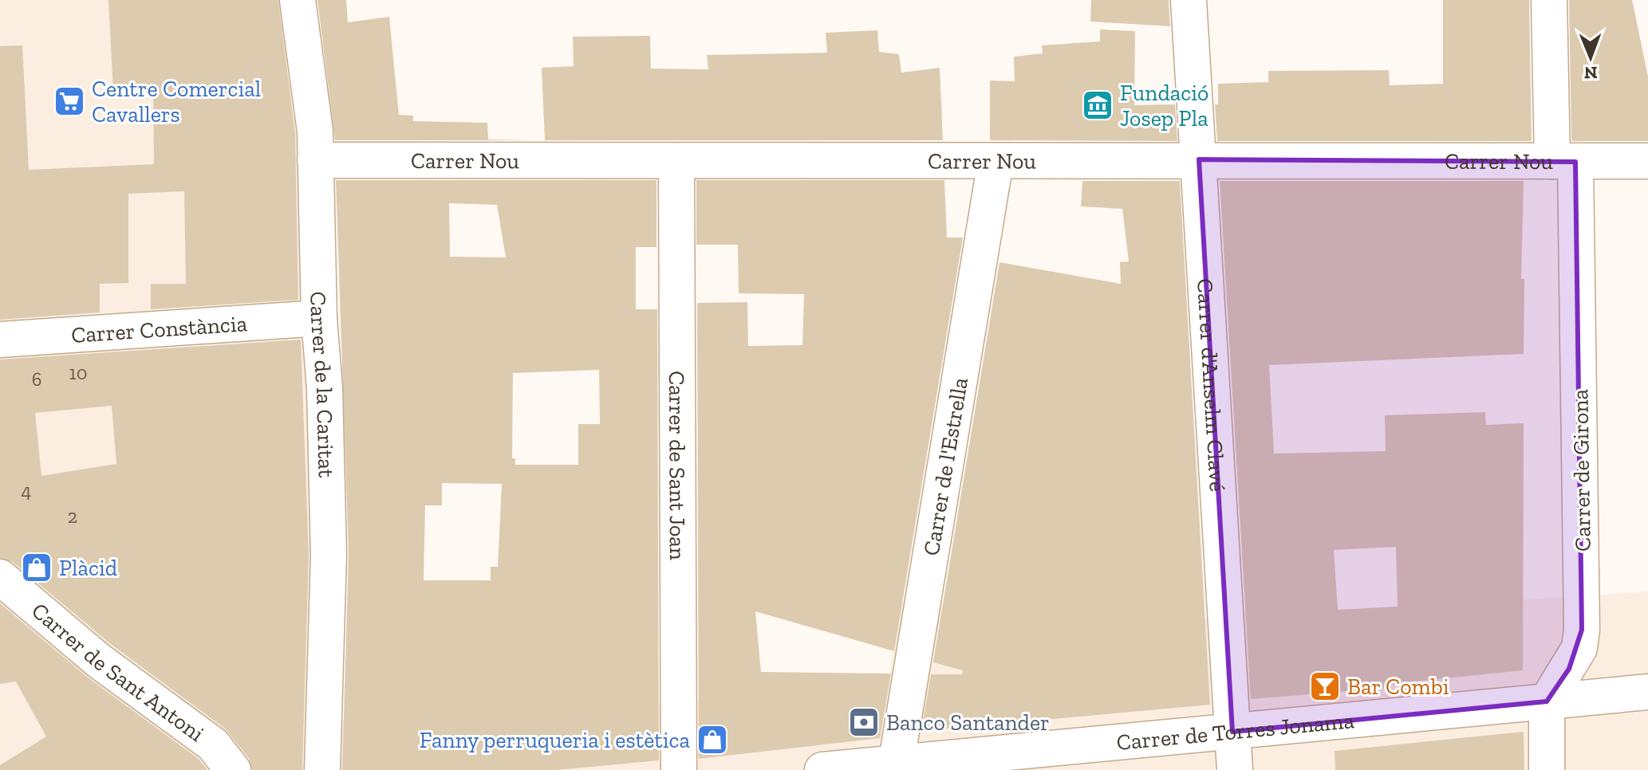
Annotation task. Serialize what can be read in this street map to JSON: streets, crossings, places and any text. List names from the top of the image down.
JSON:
{
  "streets": {
    "street": [
      "Carrer Nou",
      "Carrer Constància",
      "Carrer de la Caritat",
      "Carrer d'Anselm Clavé",
      "Carrer de Sant Joan",
      "Carrer de l'Estrella",
      "Carrer de Girona",
      "Carrer de Sant Antoni",
      "Carrer de Torres Jonama"
    ]
  },
  "crossings": [
    ["Carrer Nou", "Carrer de la Caritat"],
    ["Carrer Nou", "Carrer d'Anselm Clavé"],
    ["Carrer Nou", "Carrer de Sant Joan"],
    ["Carrer Nou", "Carrer de l'Estrella"],
    ["Carrer Nou", "Carrer de Girona"],
    ["Carrer Constància", "Carrer de la Caritat"],
    ["Carrer d'Anselm Clavé", "Carrer de Torres Jonama"],
    ["Carrer de l'Estrella", "Carrer de Torres Jonama"],
    ["Carrer de Girona", "Carrer de Torres Jonama"]
  ],
  "places": {
    "supermarket": ["Centre Comercial Cavallers"],
    "museum": ["Fundació Josep Pla"],
    "shop": ["Plàcid", "Fanny perruqueria i estètica"],
    "bar": ["Bar Combi"],
    "bank": ["Banco Santander"]
  },
  "house_numbers": [
    "10",
    "6",
    "4",
    "2"
  ],
  "north": "bottom"
}
